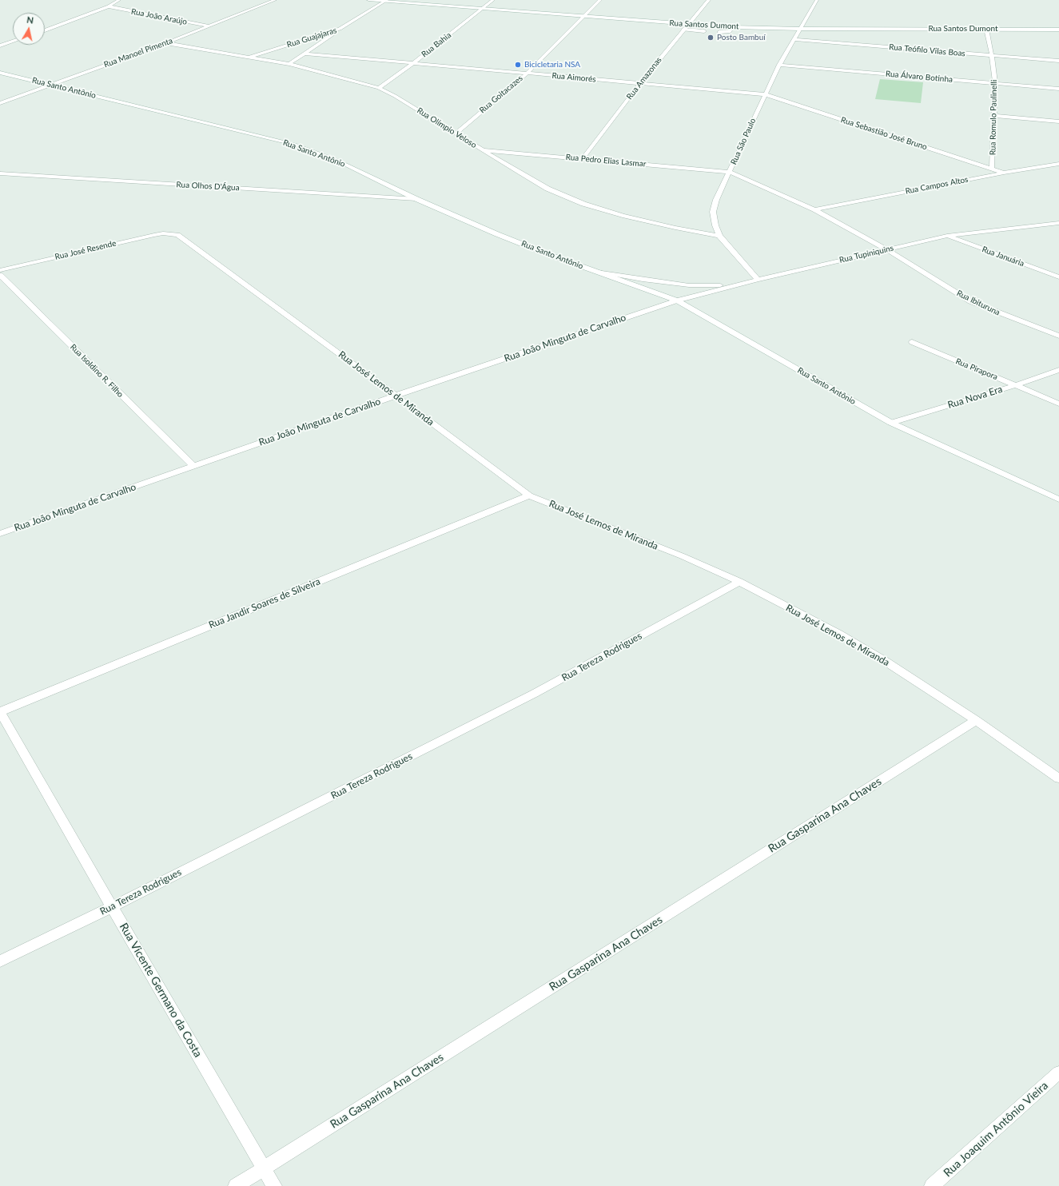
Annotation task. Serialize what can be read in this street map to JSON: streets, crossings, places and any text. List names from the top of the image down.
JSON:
{
  "streets": {
    "street": [
      "Rua João Araújo",
      "Rua Santos Dumont",
      "Rua Guajajaras",
      "Rua Bahia",
      "Rua Teófilo Vilas Boas",
      "Rua Manoel Pimenta",
      "Rua Álvaro Botinha",
      "Rua Aimorés",
      "Rua Amazonas",
      "Rua Santo Antônio",
      "Rua Goitacazes",
      "Rua Romulo Paulinelli",
      "Rua Olímpio Veloso",
      "Rua Sebastião José Bruno",
      "Rua São Paulo",
      "Rua Pedro Elias Lasmar",
      "Rua Campos Altos",
      "Rua Olhos D'Água",
      "Rua José Resende",
      "Rua Tupiniquins",
      "Rua Januária",
      "Rua Ibituruna",
      "Rua João Minguta de Carvalho",
      "Rua Pirapora",
      "Rua Isoldino R. Filho",
      "Rua José Lemos de Miranda",
      "Rua Nova Era",
      "Rua Jandir Soares de Silveira",
      "Rua Tereza Rodrigues",
      "Rua Gasparina Ana Chaves",
      "Rua Vicente Germano da Costa",
      "Rua Joaquim Antônio Vieira"
    ]
  },
  "crossings": [
    ["Rua João Araújo", "Rua Manoel Pimenta"],
    ["Rua Santos Dumont", "Rua Guajajaras"],
    ["Rua Santos Dumont", "Rua Bahia"],
    ["Rua Santos Dumont", "Rua Amazonas"],
    ["Rua Santos Dumont", "Rua Goitacazes"],
    ["Rua Santos Dumont", "Rua Romulo Paulinelli"],
    ["Rua Santos Dumont", "Rua São Paulo"],
    ["Rua Guajajaras", "Rua Olímpio Veloso"],
    ["Rua Bahia", "Rua Aimorés"],
    ["Rua Bahia", "Rua Olímpio Veloso"],
    ["Rua Teófilo Vilas Boas", "Rua Romulo Paulinelli"],
    ["Rua Teófilo Vilas Boas", "Rua São Paulo"],
    ["Rua Manoel Pimenta", "Rua Santo Antônio"],
    ["Rua Manoel Pimenta", "Rua Olímpio Veloso"],
    ["Rua Álvaro Botinha", "Rua Romulo Paulinelli"],
    ["Rua Álvaro Botinha", "Rua São Paulo"],
    ["Rua Aimorés", "Rua Amazonas"],
    ["Rua Aimorés", "Rua Goitacazes"],
    ["Rua Aimorés", "Rua Sebastião José Bruno"],
    ["Rua Aimorés", "Rua São Paulo"],
    ["Rua Amazonas", "Rua Pedro Elias Lasmar"],
    ["Rua Santo Antônio", "Rua Olhos D'Água"],
    ["Rua Santo Antônio", "Rua Tupiniquins"],
    ["Rua Santo Antônio", "Rua João Minguta de Carvalho"],
    ["Rua Santo Antônio", "Rua Nova Era"],
    ["Rua Goitacazes", "Rua Olímpio Veloso"],
    ["Rua Romulo Paulinelli", "Rua Sebastião José Bruno"],
    ["Rua Olímpio Veloso", "Rua São Paulo"],
    ["Rua Olímpio Veloso", "Rua Pedro Elias Lasmar"],
    ["Rua Sebastião José Bruno", "Rua São Paulo"],
    ["Rua Sebastião José Bruno", "Rua Campos Altos"],
    ["Rua São Paulo", "Rua Pedro Elias Lasmar"],
    ["Rua São Paulo", "Rua Tupiniquins"],
    ["Rua José Resende", "Rua José Lemos de Miranda"],
    ["Rua Tupiniquins", "Rua Januária"],
    ["Rua Tupiniquins", "Rua Ibituruna"],
    ["Rua Tupiniquins", "Rua João Minguta de Carvalho"],
    ["Rua João Minguta de Carvalho", "Rua Isoldino R. Filho"],
    ["Rua João Minguta de Carvalho", "Rua José Lemos de Miranda"],
    ["Rua Pirapora", "Rua Nova Era"],
    ["Rua José Lemos de Miranda", "Rua Jandir Soares de Silveira"],
    ["Rua José Lemos de Miranda", "Rua Tereza Rodrigues"],
    ["Rua José Lemos de Miranda", "Rua Gasparina Ana Chaves"],
    ["Rua Jandir Soares de Silveira", "Rua Vicente Germano da Costa"],
    ["Rua Tereza Rodrigues", "Rua Vicente Germano da Costa"],
    ["Rua Gasparina Ana Chaves", "Rua Vicente Germano da Costa"]
  ],
  "places": ["Posto Bambuí", "Bicicletaria NSA"],
  "north": "top"
}
